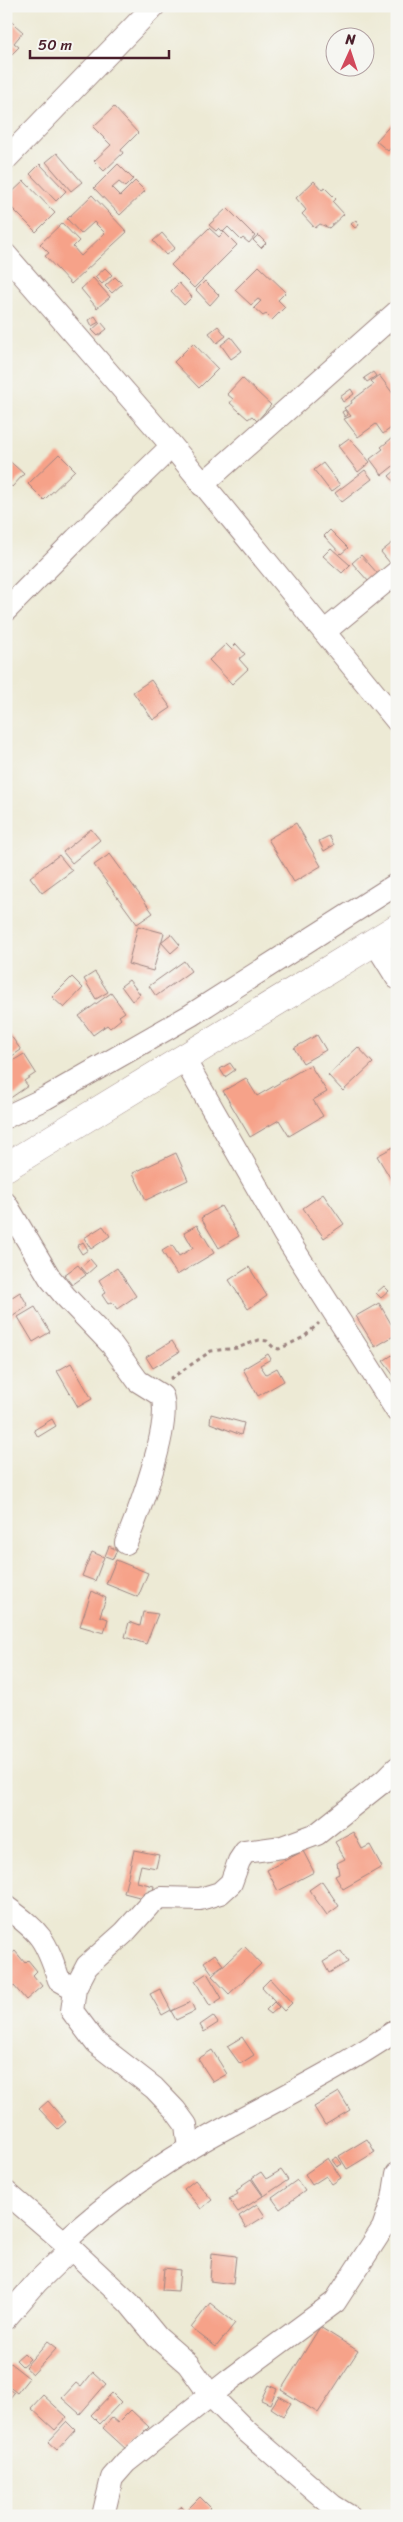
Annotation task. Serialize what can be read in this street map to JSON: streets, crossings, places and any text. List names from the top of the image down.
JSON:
{
  "scale_bar": "50 m",
  "north": "top"
}
